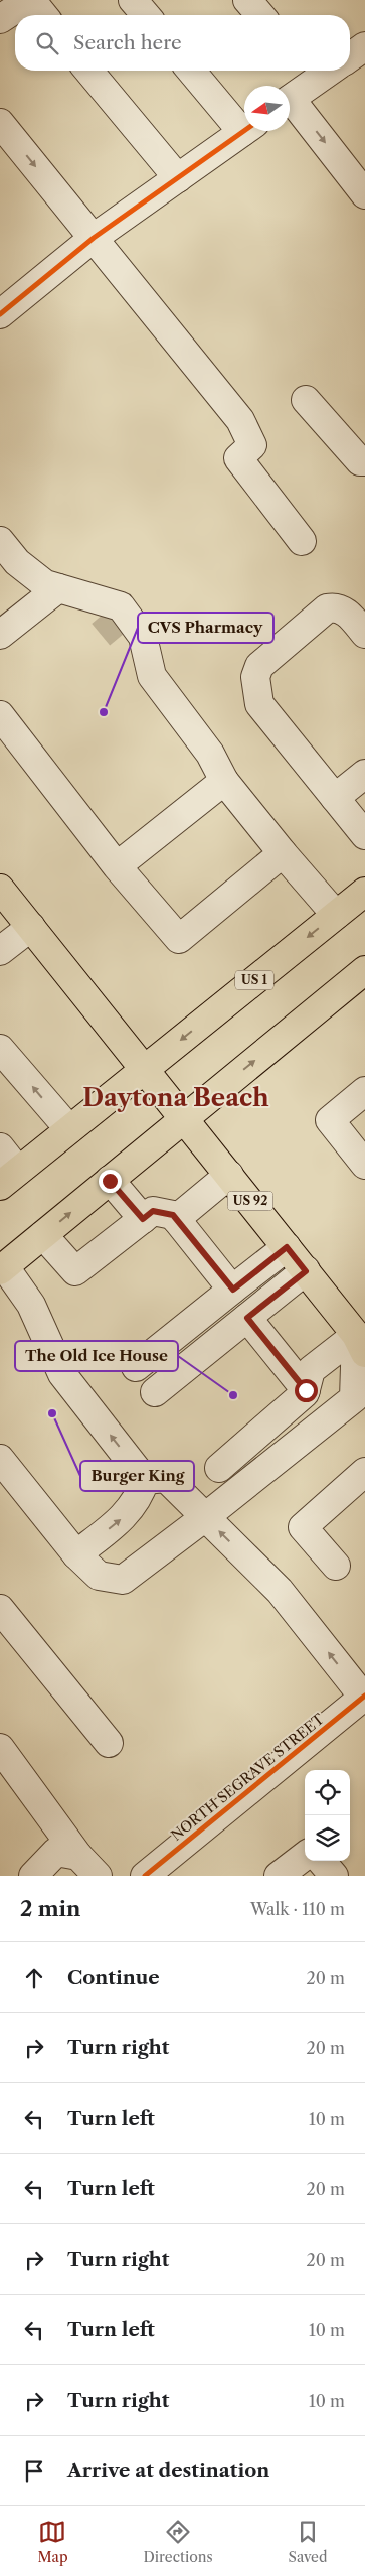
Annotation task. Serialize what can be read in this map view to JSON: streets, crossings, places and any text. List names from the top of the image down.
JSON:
{
  "streets": {
    "main road": ["US 1", "US 92"],
    "street": ["NORTH SEGRAVE STREET"]
  },
  "crossings": [
    ["US 1", "US 92"]
  ],
  "districts": ["Daytona Beach"],
  "places": ["CVS Pharmacy", "The Old Ice House", "Burger King"],
  "north": "left",
  "page": {
    "search": "Search here",
    "heading": ["2 min", "Walk · 110 m"],
    "list": [
      ["Continue", "20 m"],
      ["Turn right", "20 m"],
      ["Turn left", "10 m"],
      ["Turn left", "20 m"],
      ["Turn right", "20 m"],
      ["Turn left", "10 m"],
      ["Turn right", "10 m"],
      "Arrive at destination"
    ],
    "nav": ["Map", "Directions", "Saved"]
  }
}
